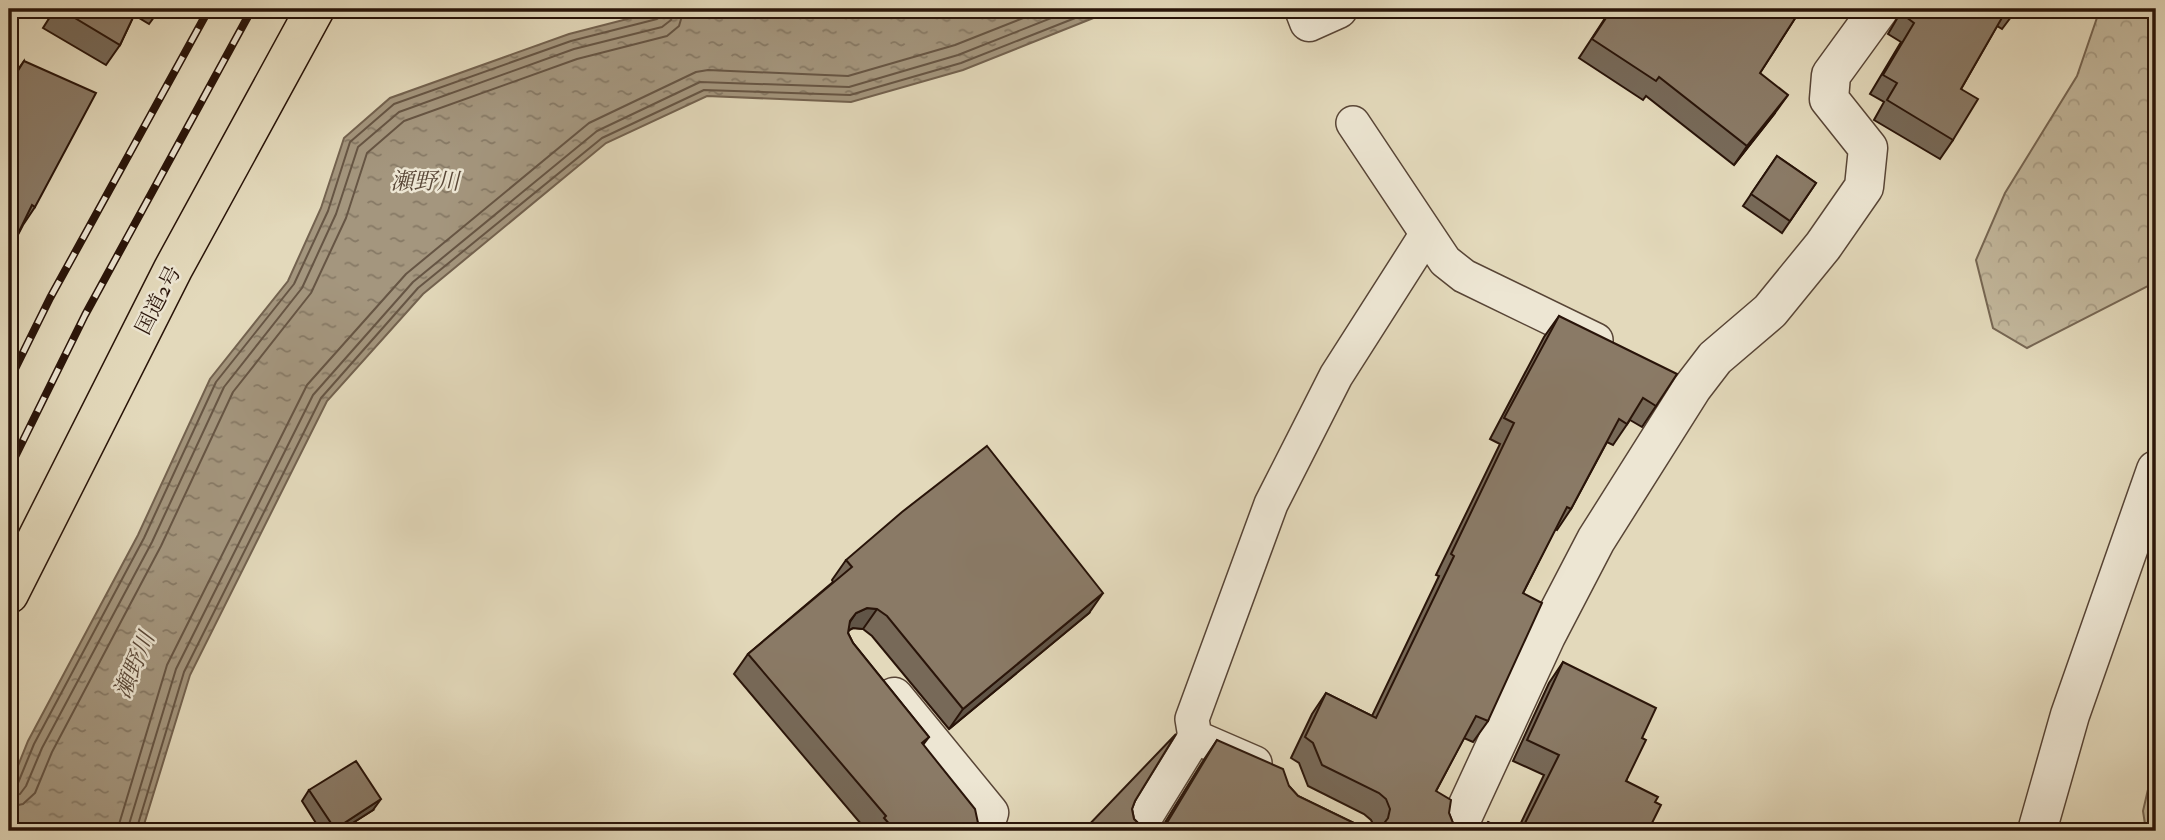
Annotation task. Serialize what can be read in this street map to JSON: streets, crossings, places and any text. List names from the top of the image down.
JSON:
{
  "streets": {
    "highway": ["国道2号"]
  },
  "water": ["瀬野川"]
}
